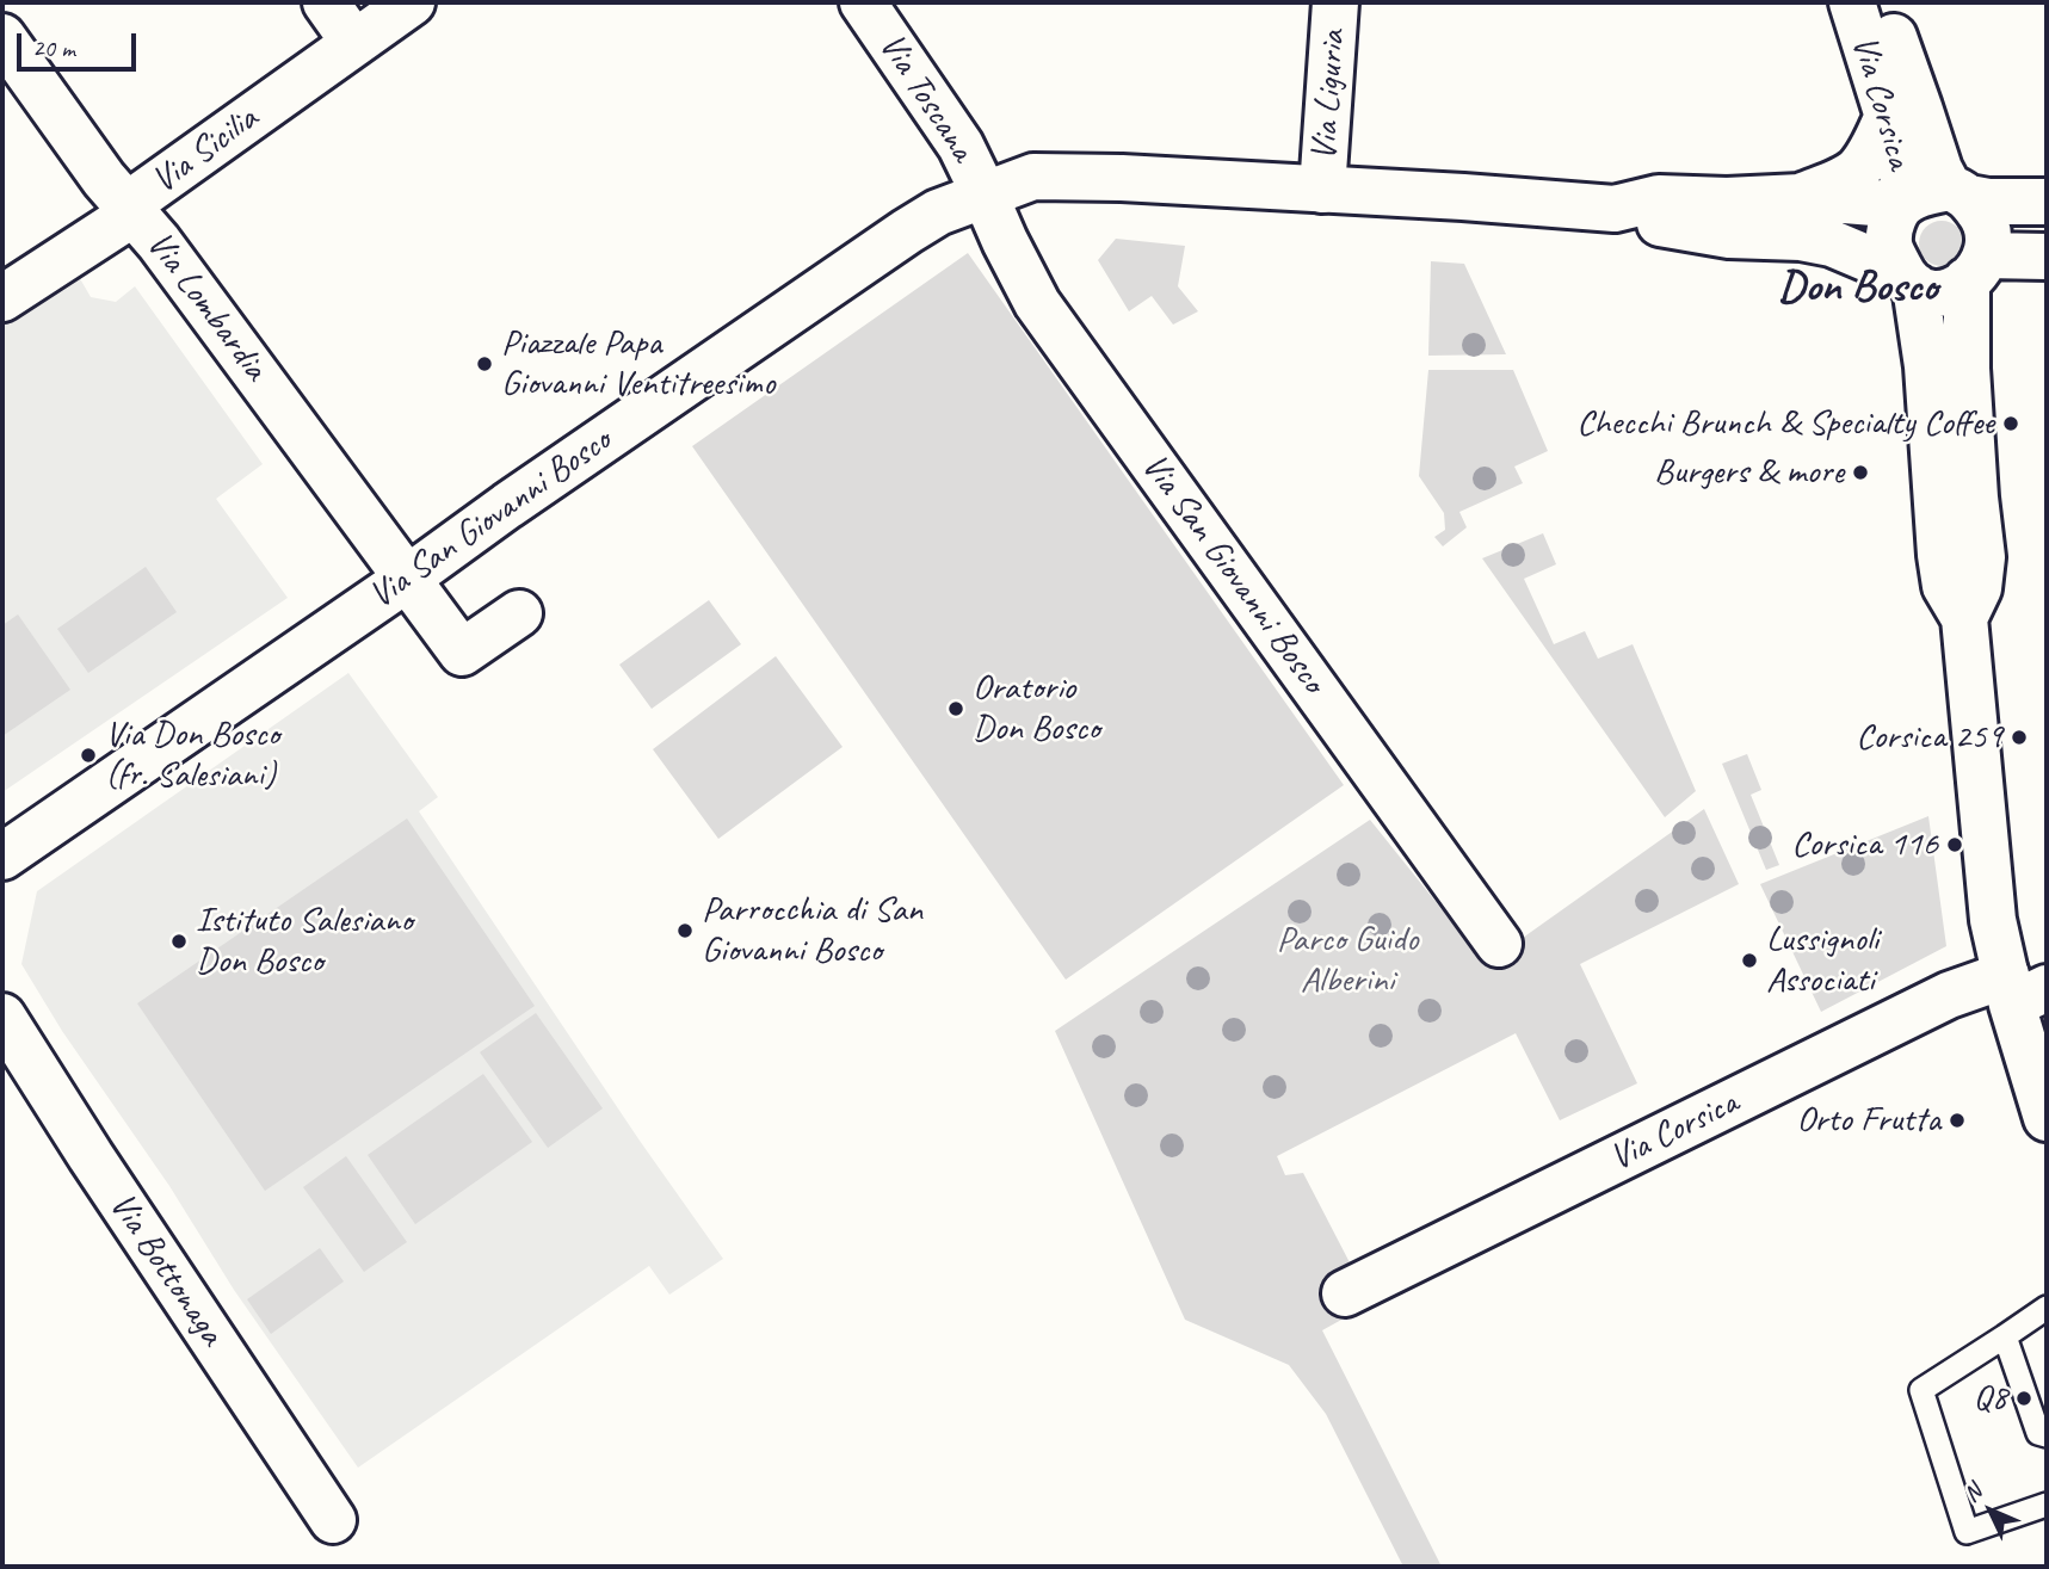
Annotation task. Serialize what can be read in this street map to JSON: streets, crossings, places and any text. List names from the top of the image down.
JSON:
{
  "streets": {
    "street": [
      "Via Liguria",
      "Via Toscana",
      "Via Corsica",
      "Via Sicilia",
      "Via Lombardia",
      "Via San Giovanni Bosco",
      "Via Bottonaga"
    ]
  },
  "crossings": [
    ["Via Liguria", "Via San Giovanni Bosco"],
    ["Via Toscana", "Via San Giovanni Bosco"],
    ["Via Corsica", "Via San Giovanni Bosco"],
    ["Via Sicilia", "Via Lombardia"],
    ["Via Lombardia", "Via San Giovanni Bosco"]
  ],
  "districts": ["Don Bosco"],
  "parks": ["Parco Guido Alberini"],
  "places": [
    "Piazzale Papa Giovanni Ventitreesimo",
    "Checchi Brunch & Specialty Coffee",
    "Burgers & more",
    "Oratorio Don Bosco",
    "Corsica 259",
    "Via Don Bosco (fr. Salesiani)",
    "Corsica 116",
    "Parrocchia di San Giovanni Bosco",
    "Istituto Salesiano Don Bosco",
    "Lussignoli Associati",
    "Orto Frutta",
    "Q8"
  ],
  "scale_bar": "20 m",
  "north": "top left"
}
